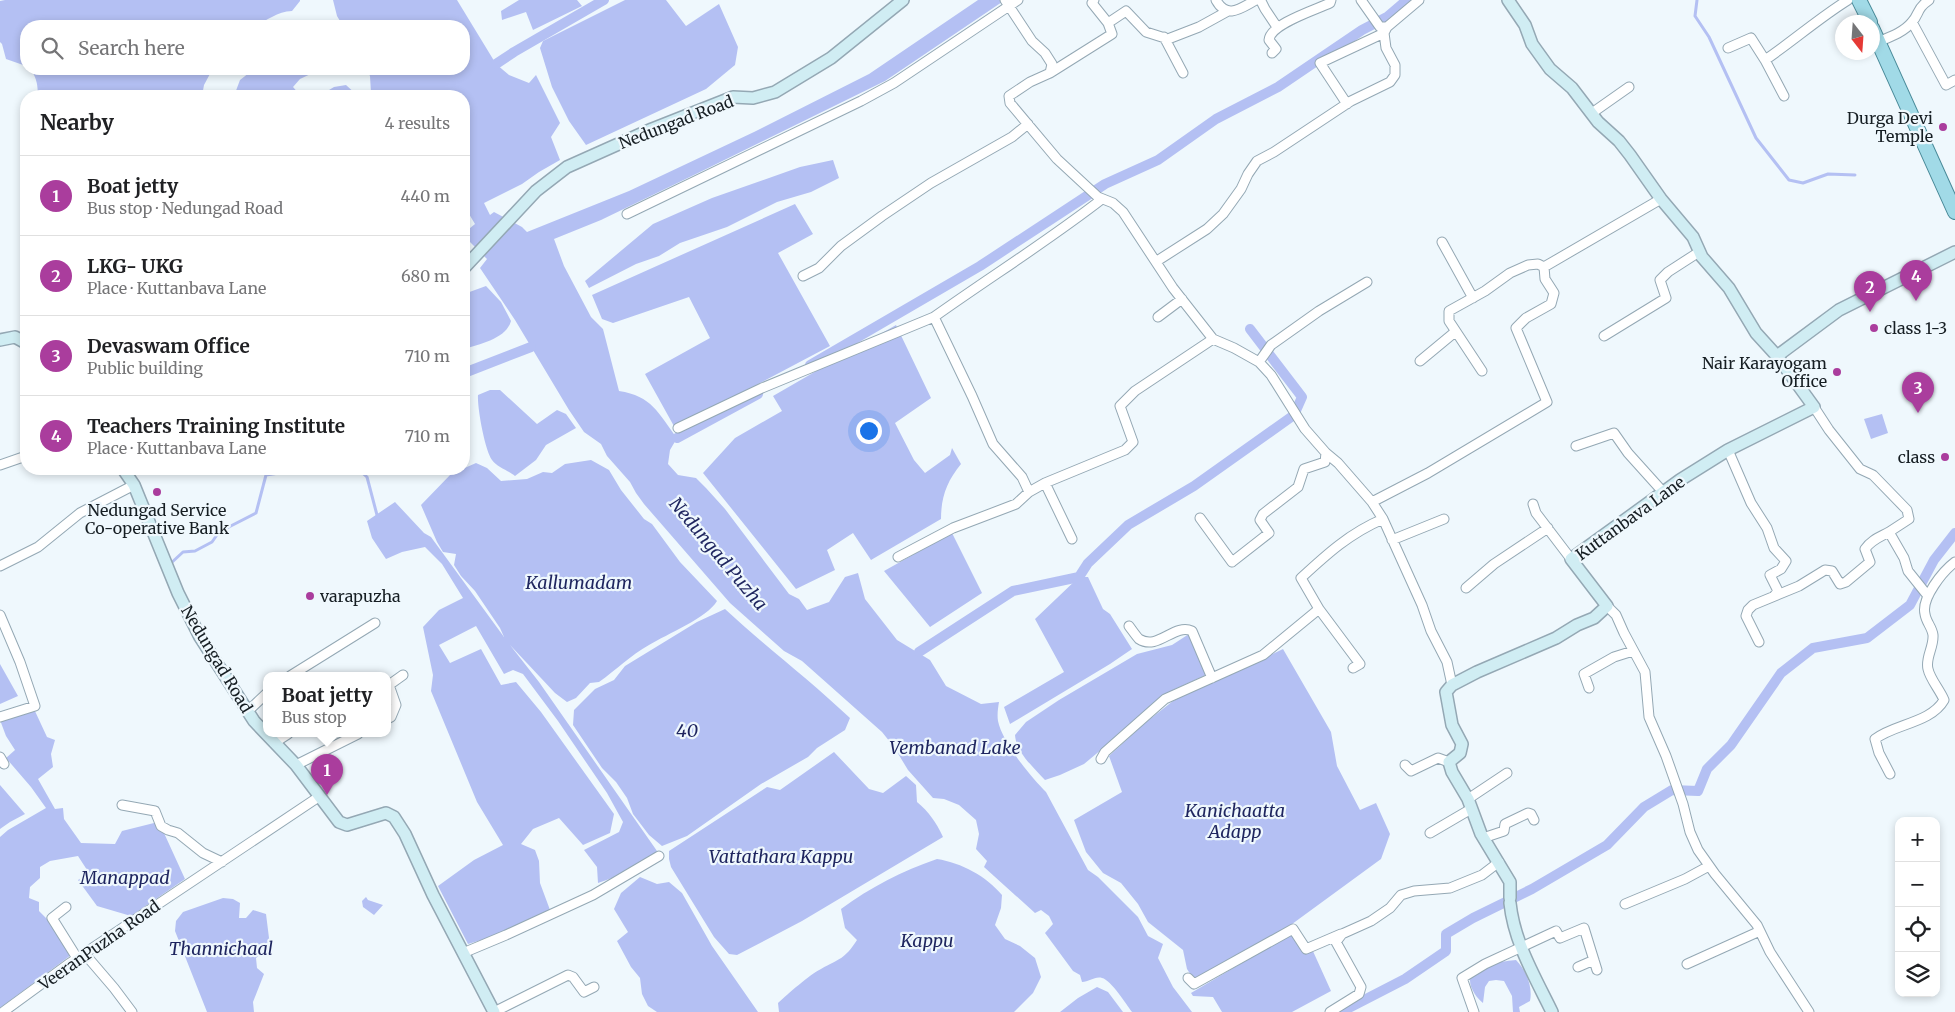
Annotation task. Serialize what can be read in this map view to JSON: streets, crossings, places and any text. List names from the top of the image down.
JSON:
{
  "streets": {
    "street": ["Nedungad Road", "Kuttanbava Lane", "VeeranPuzha Road"]
  },
  "crossings": [
    ["Nedungad Road", "VeeranPuzha Road"]
  ],
  "water": [
    "Nedungad Puzha",
    "Kallumadam",
    "40",
    "Vembanad Lake",
    "Kanichaatta Adapp",
    "Vattathara Kappu",
    "Manappad",
    "Kappu",
    "Thannichaal"
  ],
  "places": [
    "Durga Devi Temple",
    "class 1-3",
    "Nair Karayogam Office",
    "class",
    "Nedungad Service Co-operative Bank",
    "varapuzha"
  ],
  "north": "bottom",
  "page": {
    "search": "Search here",
    "heading": ["Nearby", "4 results"],
    "list": [
      {
        "mark": "1",
        "name": "Boat jetty",
        "note": "Bus stop · Nedungad Road",
        "value": "440 m"
      },
      {
        "mark": "2",
        "name": "LKG- UKG",
        "note": "Place · Kuttanbava Lane",
        "value": "680 m"
      },
      {
        "mark": "3",
        "name": "Devaswam Office",
        "note": "Public building",
        "value": "710 m"
      },
      {
        "mark": "4",
        "name": "Teachers Training Institute",
        "note": "Place · Kuttanbava Lane",
        "value": "710 m"
      }
    ],
    "pins": [
      "4",
      "2",
      "3",
      "1"
    ],
    "popup": ["Boat jetty", "Bus stop"],
    "map_buttons": ["+", "−"]
  }
}
